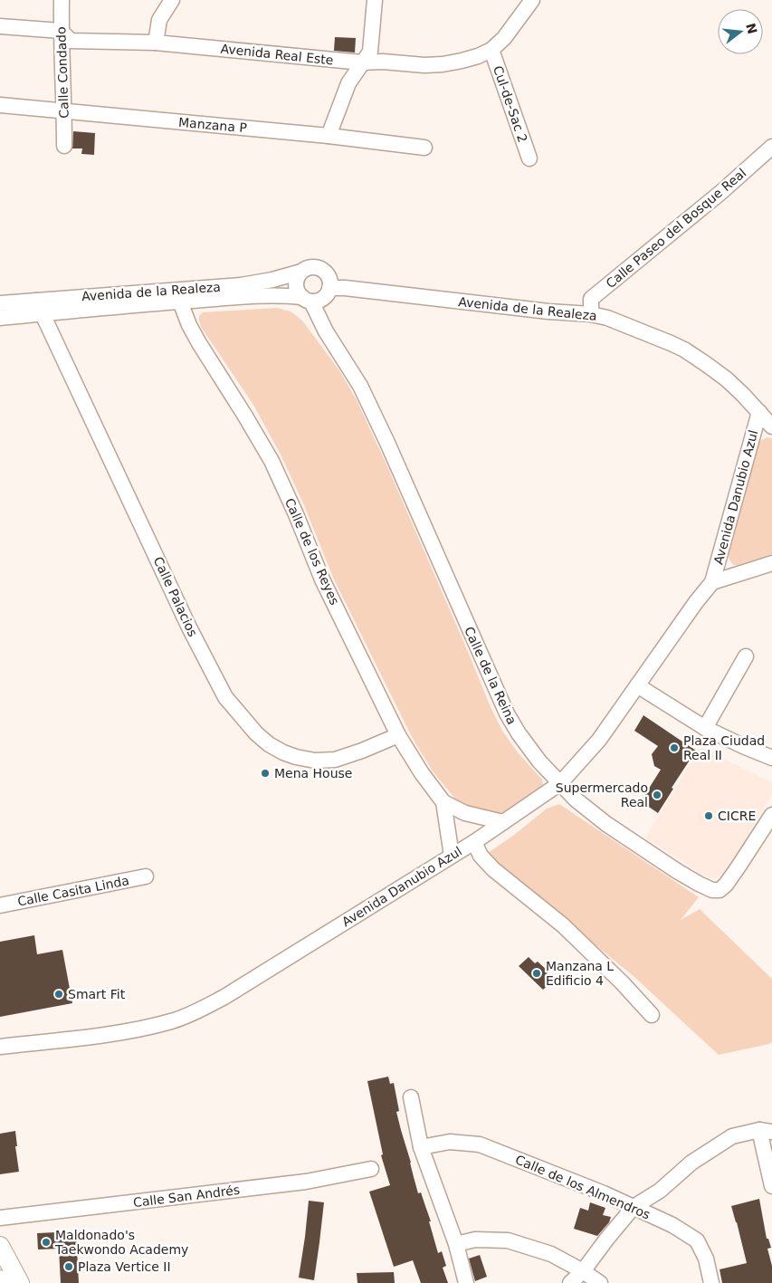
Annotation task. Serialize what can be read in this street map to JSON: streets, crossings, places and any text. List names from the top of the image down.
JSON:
{
  "streets": {
    "street": [
      "Avenida Real Este",
      "Calle Condado",
      "Cul-de-Sac 2",
      "Manzana P",
      "Calle Paseo del Bosque Real",
      "Avenida de la Realeza",
      "Avenida Danubio Azul",
      "Calle de los Reyes",
      "Calle Palacios",
      "Calle de la Reina",
      "Calle Casita Linda",
      "Calle de los Almendros",
      "Calle San Andrés"
    ]
  },
  "crossings": [
    ["Avenida Real Este", "Calle Condado"],
    ["Avenida Real Este", "Cul-de-Sac 2"],
    ["Calle Condado", "Manzana P"],
    ["Calle Paseo del Bosque Real", "Avenida de la Realeza"],
    ["Avenida de la Realeza", "Avenida Danubio Azul"],
    ["Avenida de la Realeza", "Calle de los Reyes"],
    ["Avenida de la Realeza", "Calle Palacios"],
    ["Avenida de la Realeza", "Calle de la Reina"],
    ["Avenida Danubio Azul", "Calle de los Reyes"],
    ["Avenida Danubio Azul", "Calle de la Reina"],
    ["Calle de los Reyes", "Calle Palacios"]
  ],
  "places": [
    "Plaza Ciudad Real II",
    "Mena House",
    "Supermercado Real",
    "CICRE",
    "Manzana L Edificio 4",
    "Smart Fit",
    "Maldonado's Taekwondo Academy",
    "Plaza Vertice II"
  ],
  "north": "right"
}
